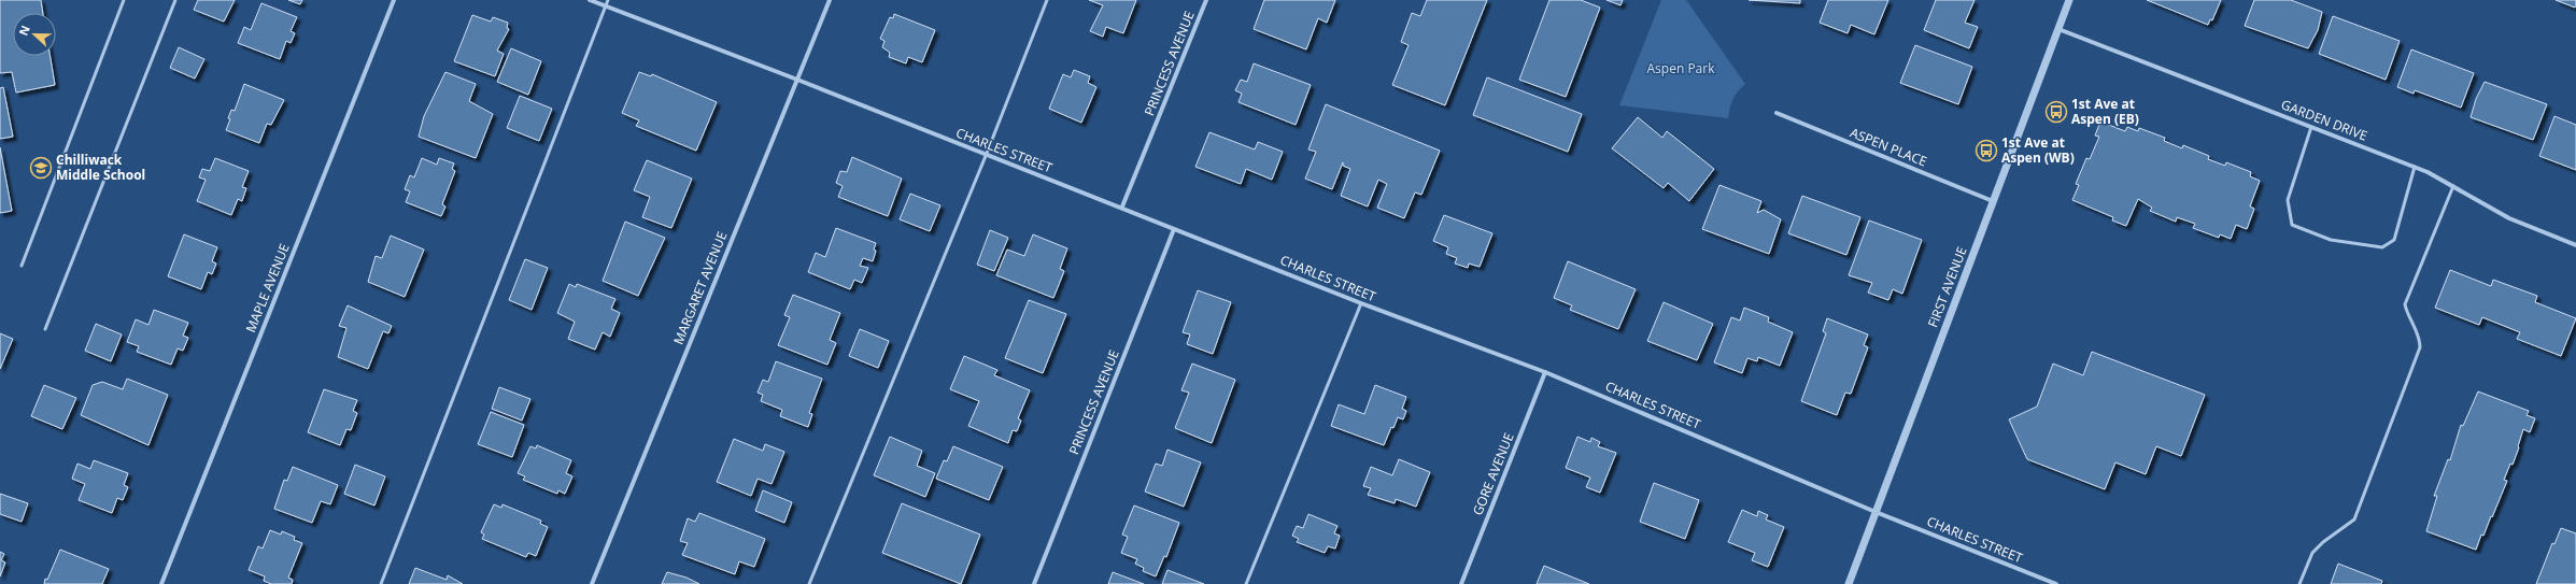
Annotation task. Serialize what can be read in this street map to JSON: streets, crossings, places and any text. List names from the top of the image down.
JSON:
{
  "streets": {
    "street": [
      "PRINCESS AVENUE",
      "GARDEN DRIVE",
      "ASPEN PLACE",
      "CHARLES STREET",
      "FIRST AVENUE",
      "MAPLE AVENUE",
      "MARGARET AVENUE",
      "GORE AVENUE"
    ]
  },
  "crossings": [
    ["PRINCESS AVENUE", "CHARLES STREET"],
    ["GARDEN DRIVE", "FIRST AVENUE"],
    ["ASPEN PLACE", "FIRST AVENUE"],
    ["CHARLES STREET", "FIRST AVENUE"],
    ["CHARLES STREET", "MARGARET AVENUE"],
    ["CHARLES STREET", "GORE AVENUE"]
  ],
  "parks": ["Aspen Park"],
  "places": {
    "bus stop": ["1st Ave at Aspen (EB)", "1st Ave at Aspen (WB)"],
    "school or university": ["Chilliwack Middle School"]
  },
  "north": "left"
}
